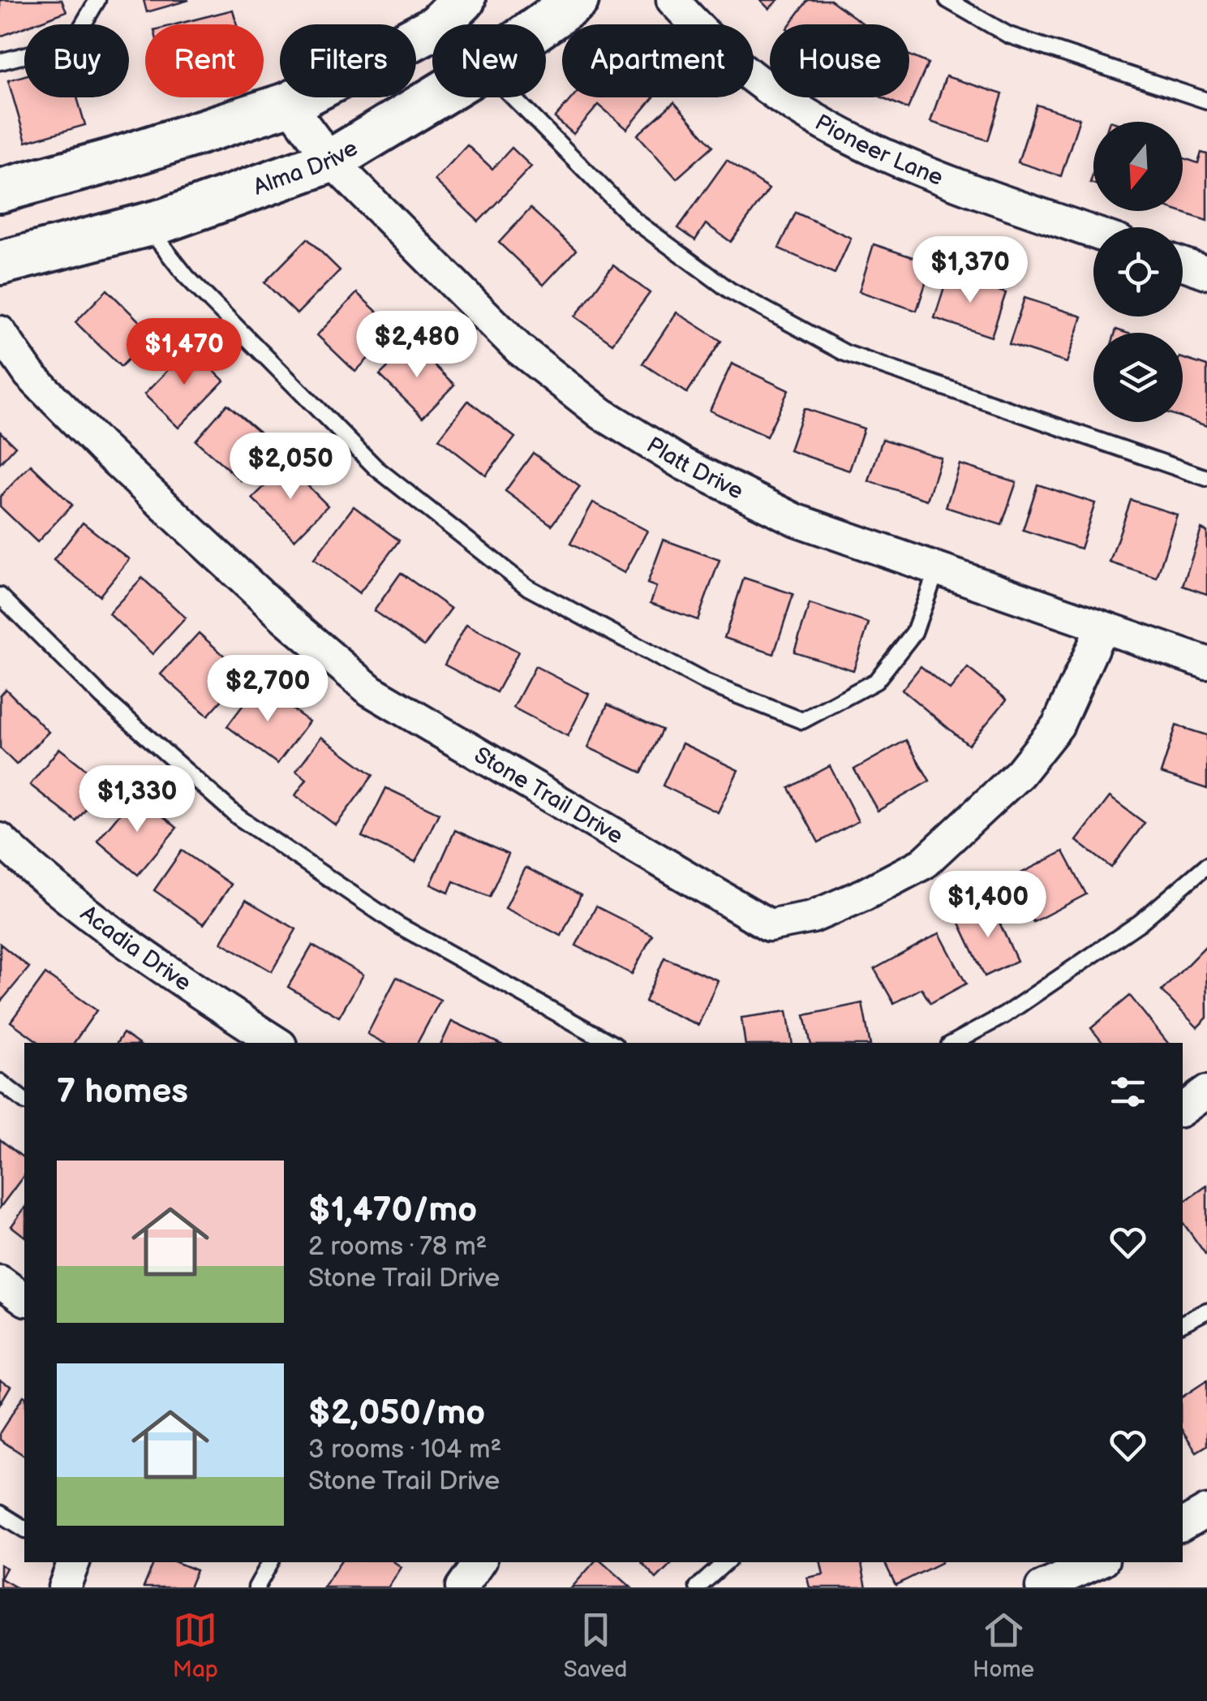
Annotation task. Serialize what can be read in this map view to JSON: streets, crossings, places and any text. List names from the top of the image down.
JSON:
{
  "streets": {
    "main road": ["Alma Drive"],
    "street": [
      "Pioneer Lane",
      "Platt Drive",
      "Stone Trail Drive",
      "Acadia Drive"
    ]
  },
  "crossings": [
    ["Alma Drive", "Platt Drive"],
    ["Platt Drive", "Stone Trail Drive"]
  ],
  "north": "bottom",
  "page": {
    "chip": [
      "Buy",
      "Rent",
      "Filters",
      "New",
      "Apartment",
      "House"
    ],
    "price": [
      "$1,370",
      "$2,480",
      "$1,470",
      "$2,050",
      "$2,700",
      "$1,330",
      "$1,400"
    ],
    "heading": "7 homes",
    "list": [
      {
        "name": "$1,470/mo",
        "note": "2 rooms · 78 m² · Stone Trail Drive"
      },
      {
        "name": "$2,050/mo",
        "note": "3 rooms · 104 m² · Stone Trail Drive"
      }
    ],
    "tabs": ["Map", "Saved", "Home"]
  }
}
